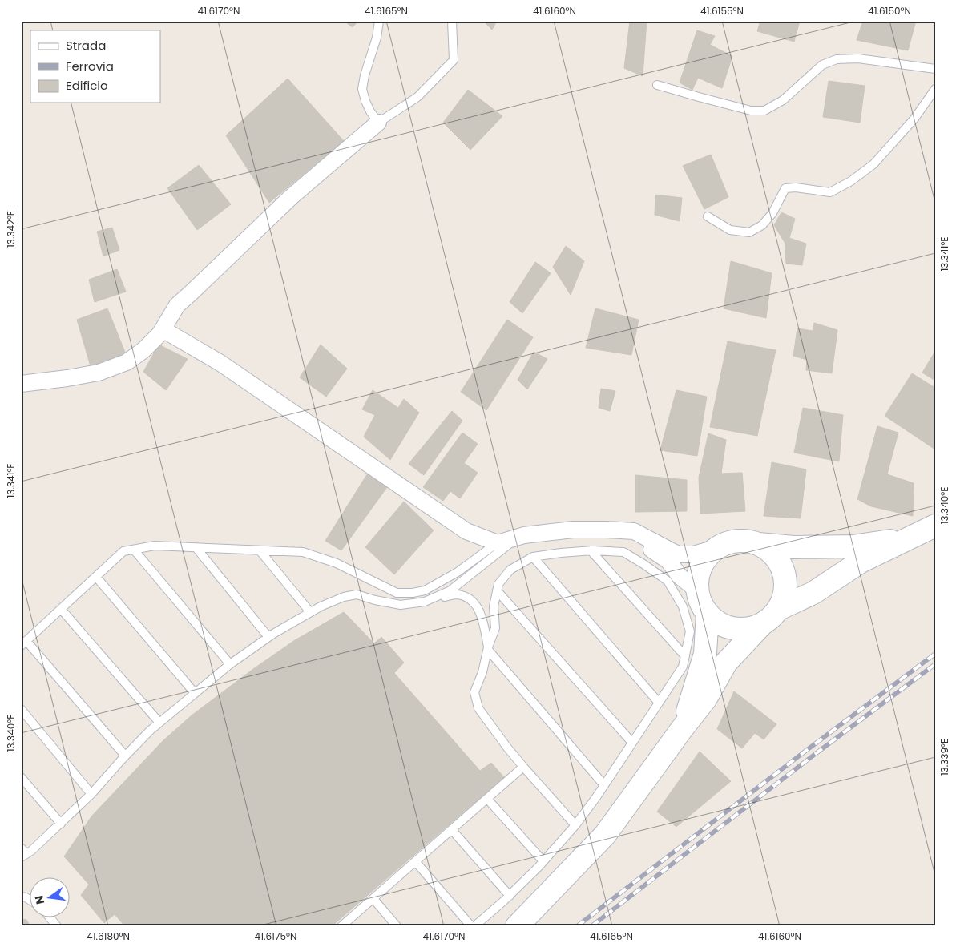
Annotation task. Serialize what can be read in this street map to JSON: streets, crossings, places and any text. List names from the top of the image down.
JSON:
{
  "legend": ["Strada", "Ferrovia", "Edificio"],
  "north": "left",
  "coordinates": [
    "41.6170°N",
    "41.6165°N",
    "41.6160°N",
    "41.6155°N",
    "41.6150°N",
    "13.342°E",
    "13.341°E",
    "13.340°E",
    "13.339°E",
    "41.6180°N",
    "41.6175°N"
  ]
}
